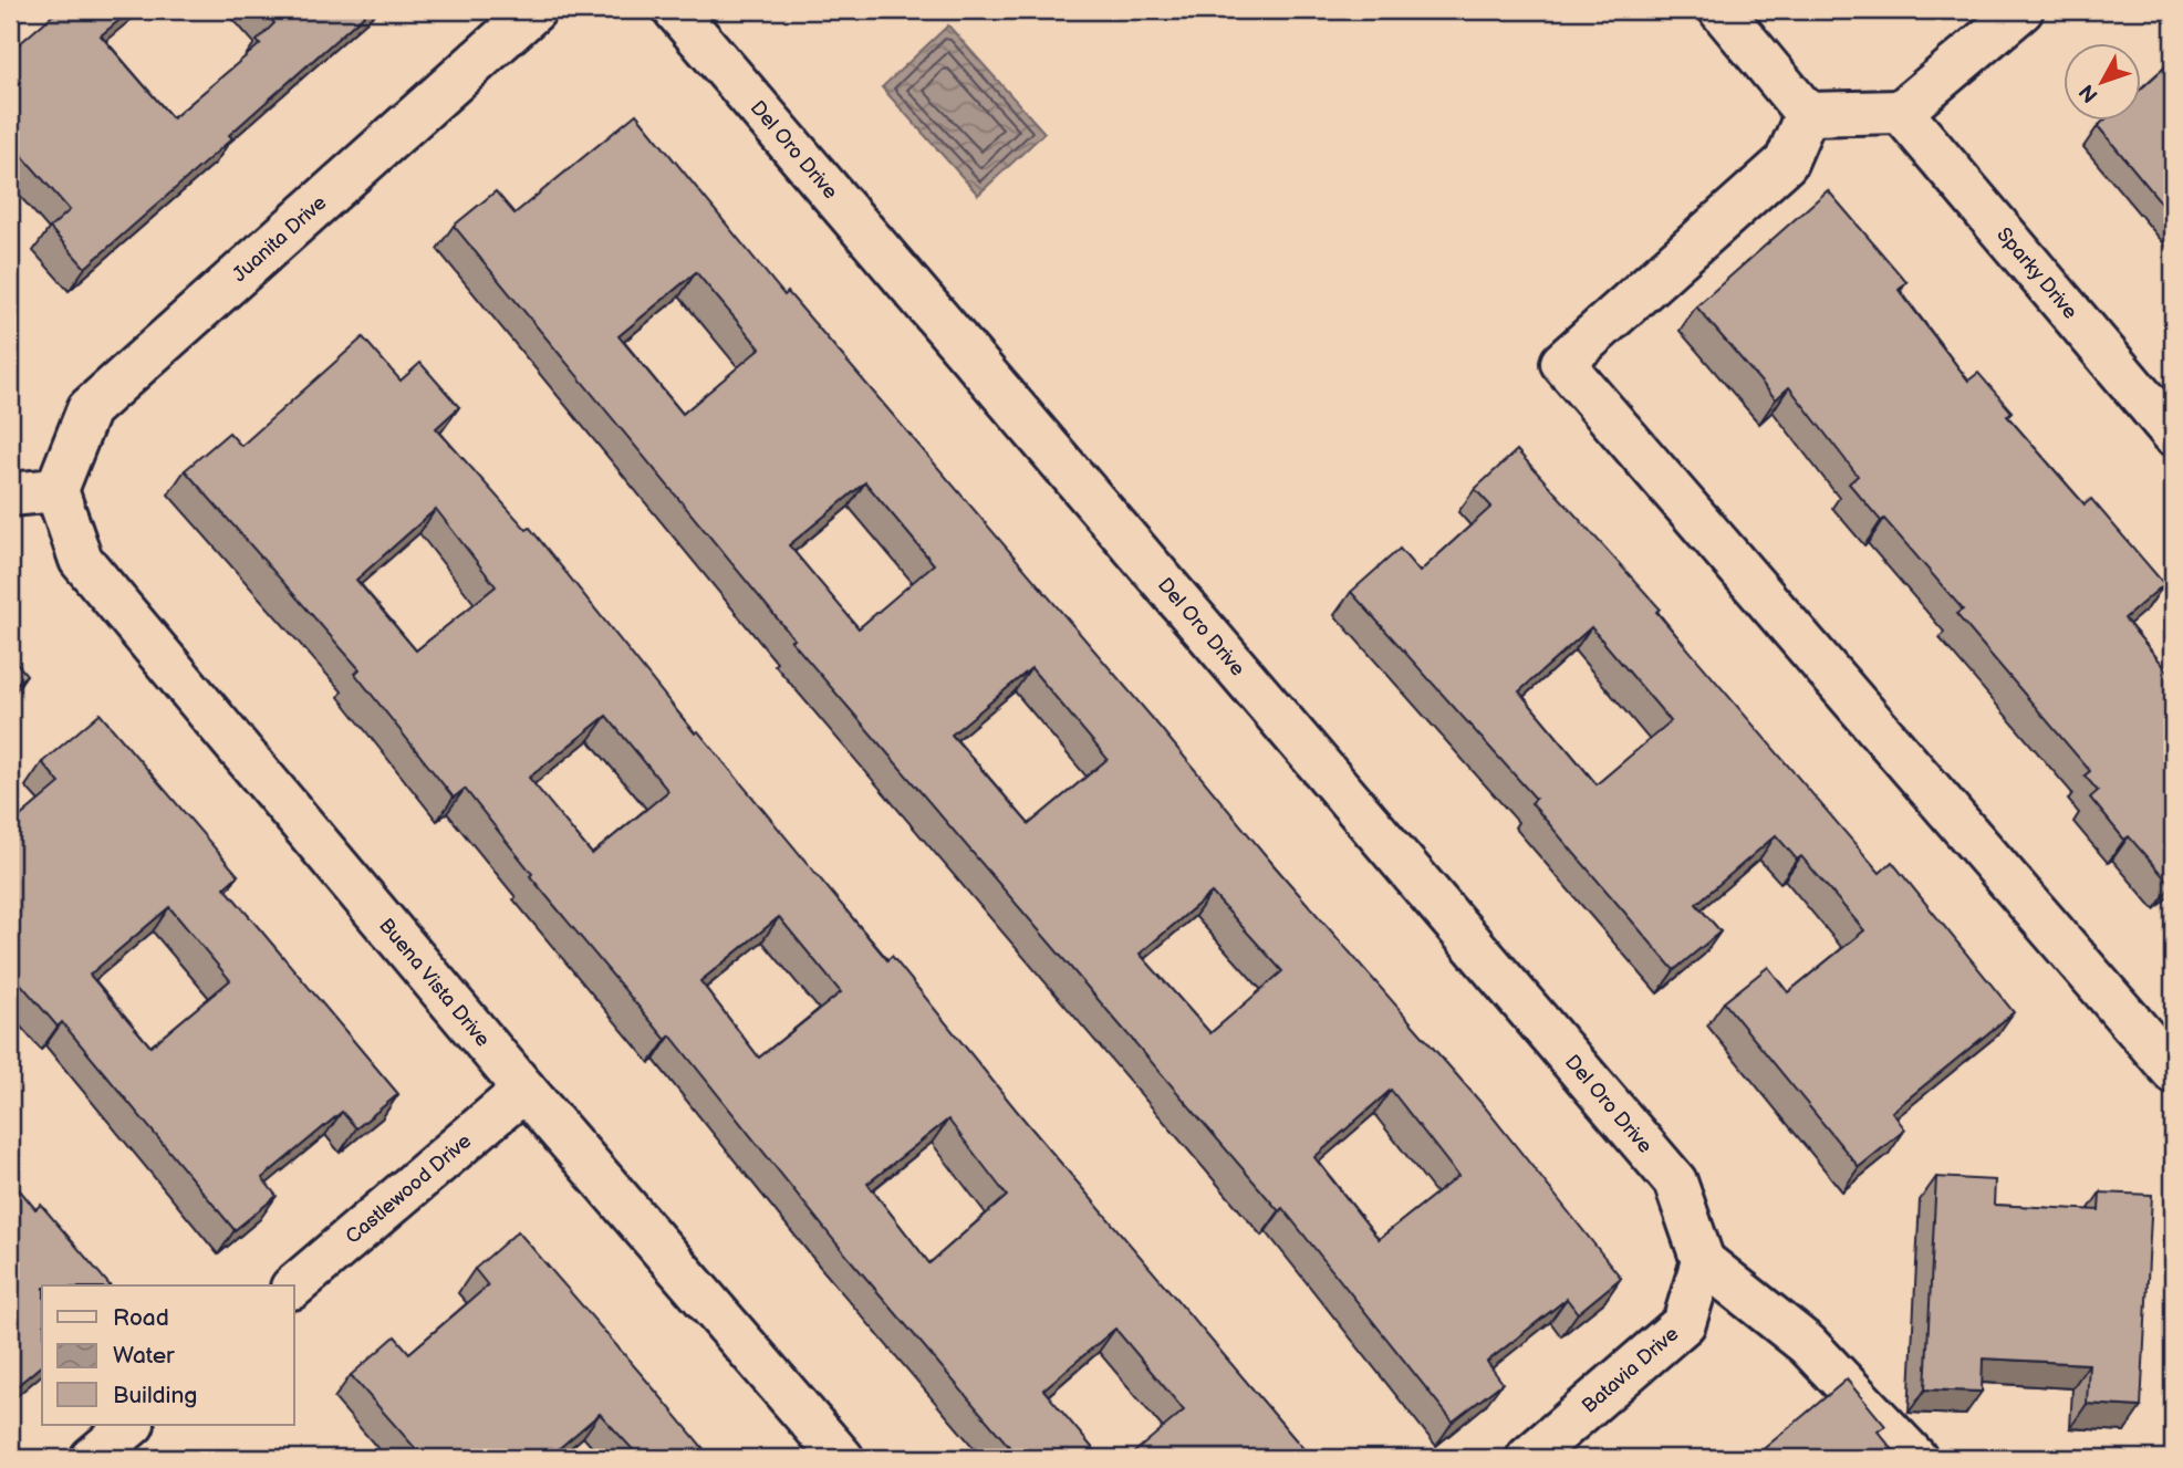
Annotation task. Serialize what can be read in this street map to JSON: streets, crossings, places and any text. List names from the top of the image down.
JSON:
{
  "streets": {
    "street": [
      "Del Oro Drive",
      "Juanita Drive",
      "Sparky Drive",
      "Buena Vista Drive",
      "Castlewood Drive",
      "Batavia Drive"
    ]
  },
  "crossings": [
    ["Del Oro Drive", "Batavia Drive"],
    ["Juanita Drive", "Buena Vista Drive"],
    ["Buena Vista Drive", "Castlewood Drive"]
  ],
  "legend": ["Road", "Water", "Building"],
  "north": "bottom left"
}
